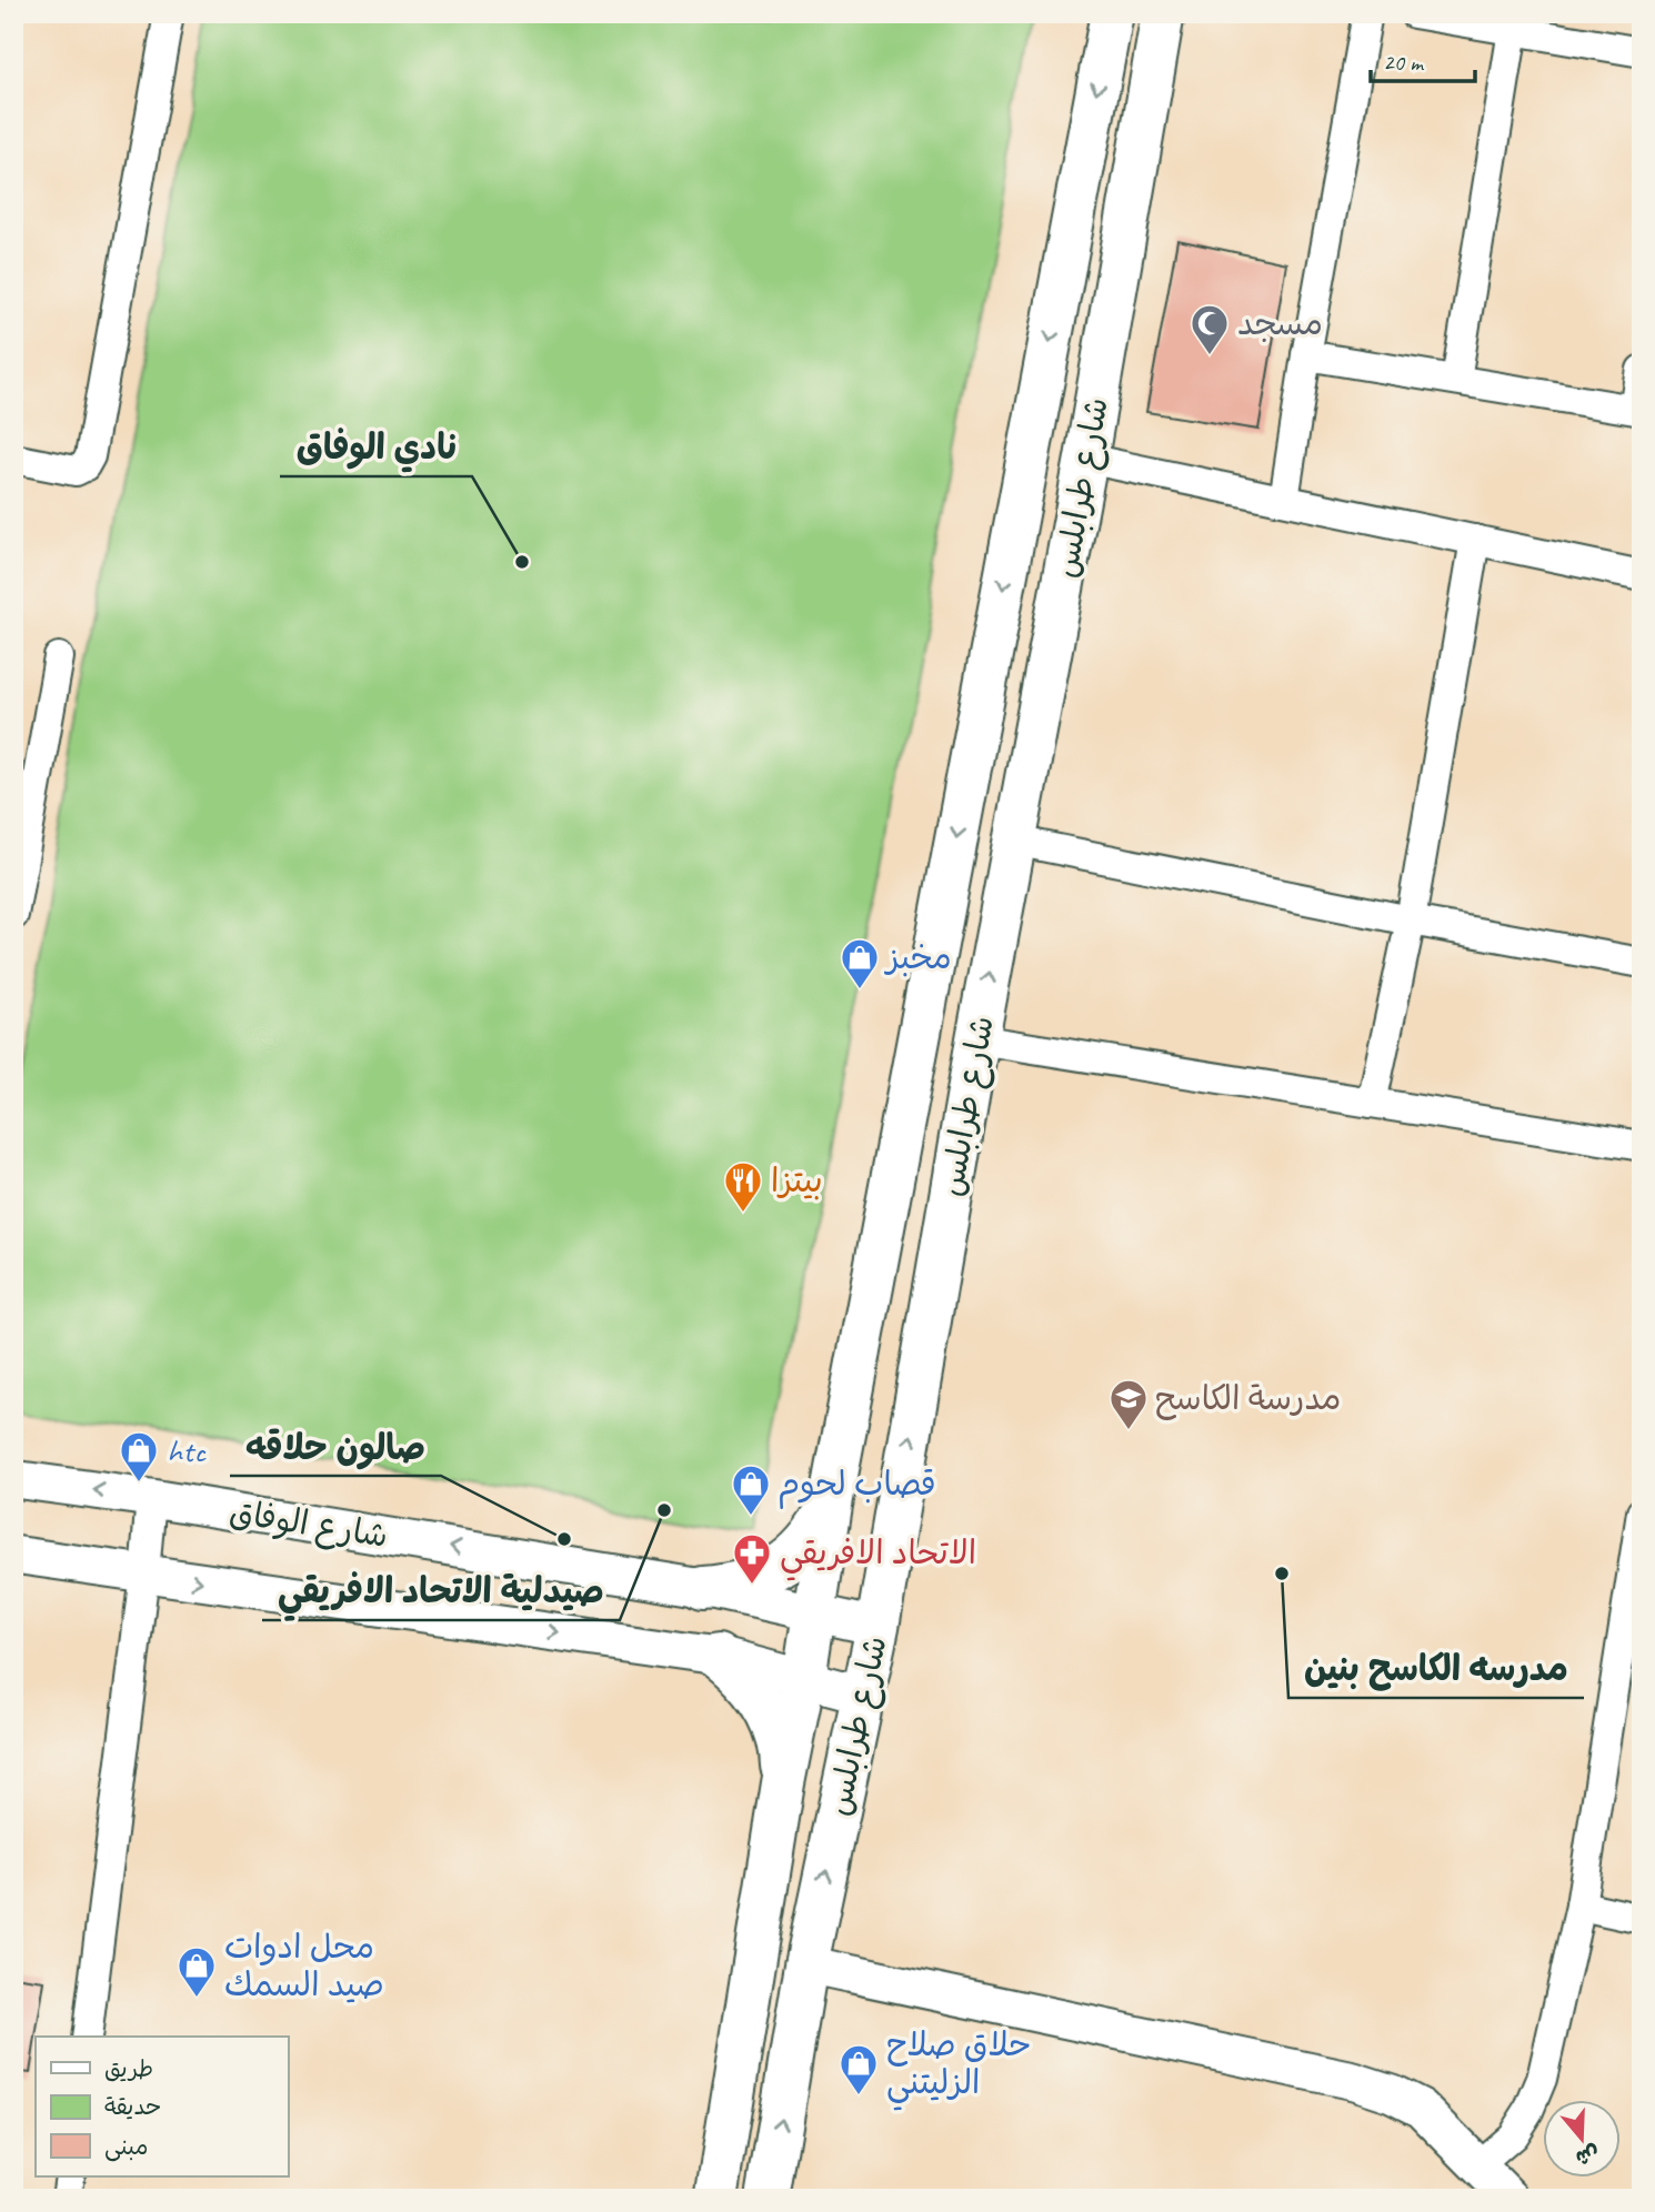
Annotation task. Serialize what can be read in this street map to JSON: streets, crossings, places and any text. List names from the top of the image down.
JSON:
{
  "streets": {
    "main road": ["شارع طرابلس"],
    "street": ["شارع الوفاق"]
  },
  "crossings": [
    ["شارع طرابلس", "شارع الوفاق"]
  ],
  "places": {
    "mosque": ["مسجد"],
    "other": [
      "نادي الوفاق",
      "صيدلية الاتحاد الافريقي",
      "صالون حلاقه",
      "مدرسه الكاسح بنين"
    ],
    "shop": [
      "مخبز",
      "htc",
      "قصاب لحوم",
      "محل ادوات صيد السمك",
      "حلاق صلاح الزليتني"
    ],
    "restaurant": ["بيتزا"],
    "school or university": ["مدرسة الكاسح"],
    "pharmacy": ["الاتحاد الافريقي"]
  },
  "legend": ["طريق", "حديقة", "مبنى"],
  "scale_bar": "20 m",
  "north": "bottom"
}
